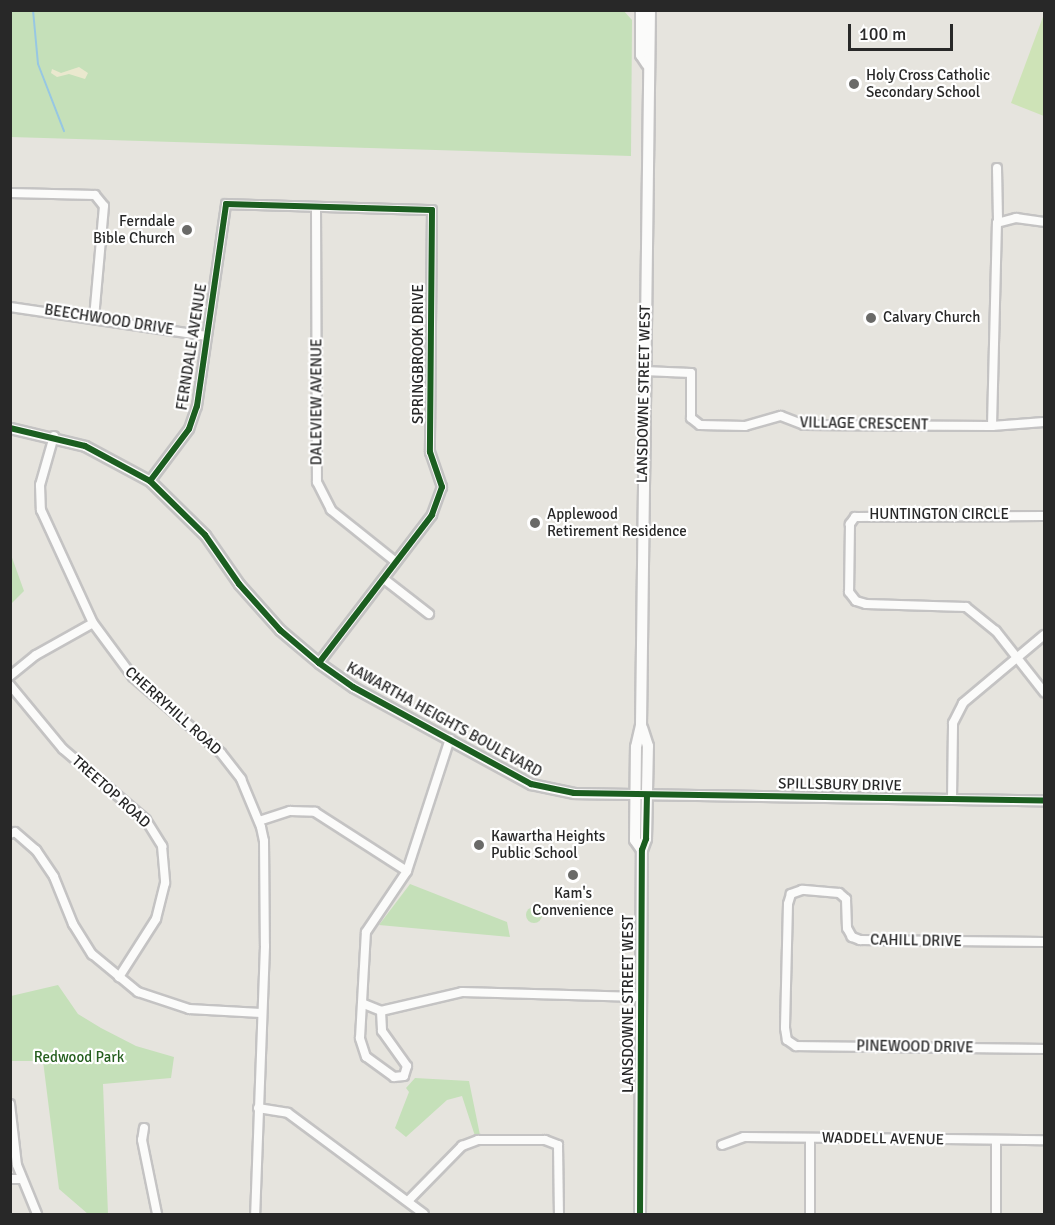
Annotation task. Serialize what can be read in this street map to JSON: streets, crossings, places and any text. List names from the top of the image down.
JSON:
{
  "streets": {
    "main road": ["LANSDOWNE STREET WEST"],
    "street": [
      "BEECHWOOD DRIVE",
      "FERNDALE AVENUE",
      "SPRINGBROOK DRIVE",
      "DALEVIEW AVENUE",
      "VILLAGE CRESCENT",
      "HUNTINGTON CIRCLE",
      "CHERRYHILL ROAD",
      "KAWARTHA HEIGHTS BOULEVARD",
      "SPILLSBURY DRIVE",
      "TREETOP ROAD",
      "CAHILL DRIVE",
      "PINEWOOD DRIVE",
      "WADDELL AVENUE"
    ]
  },
  "crossings": [
    ["BEECHWOOD DRIVE", "FERNDALE AVENUE"],
    ["FERNDALE AVENUE", "SPRINGBROOK DRIVE"],
    ["FERNDALE AVENUE", "KAWARTHA HEIGHTS BOULEVARD"],
    ["SPRINGBROOK DRIVE", "DALEVIEW AVENUE"],
    ["SPRINGBROOK DRIVE", "KAWARTHA HEIGHTS BOULEVARD"],
    ["LANSDOWNE STREET WEST", "VILLAGE CRESCENT"],
    ["LANSDOWNE STREET WEST", "KAWARTHA HEIGHTS BOULEVARD"],
    ["LANSDOWNE STREET WEST", "SPILLSBURY DRIVE"],
    ["CHERRYHILL ROAD", "KAWARTHA HEIGHTS BOULEVARD"],
    ["KAWARTHA HEIGHTS BOULEVARD", "SPILLSBURY DRIVE"],
    ["CAHILL DRIVE", "PINEWOOD DRIVE"]
  ],
  "parks": ["Redwood Park"],
  "places": [
    "Holy Cross Catholic Secondary School",
    "Ferndale Bible Church",
    "Calvary Church",
    "Applewood Retirement Residence",
    "Kawartha Heights Public School",
    "Kam's Convenience"
  ],
  "scale_bar": "100 m"
}
